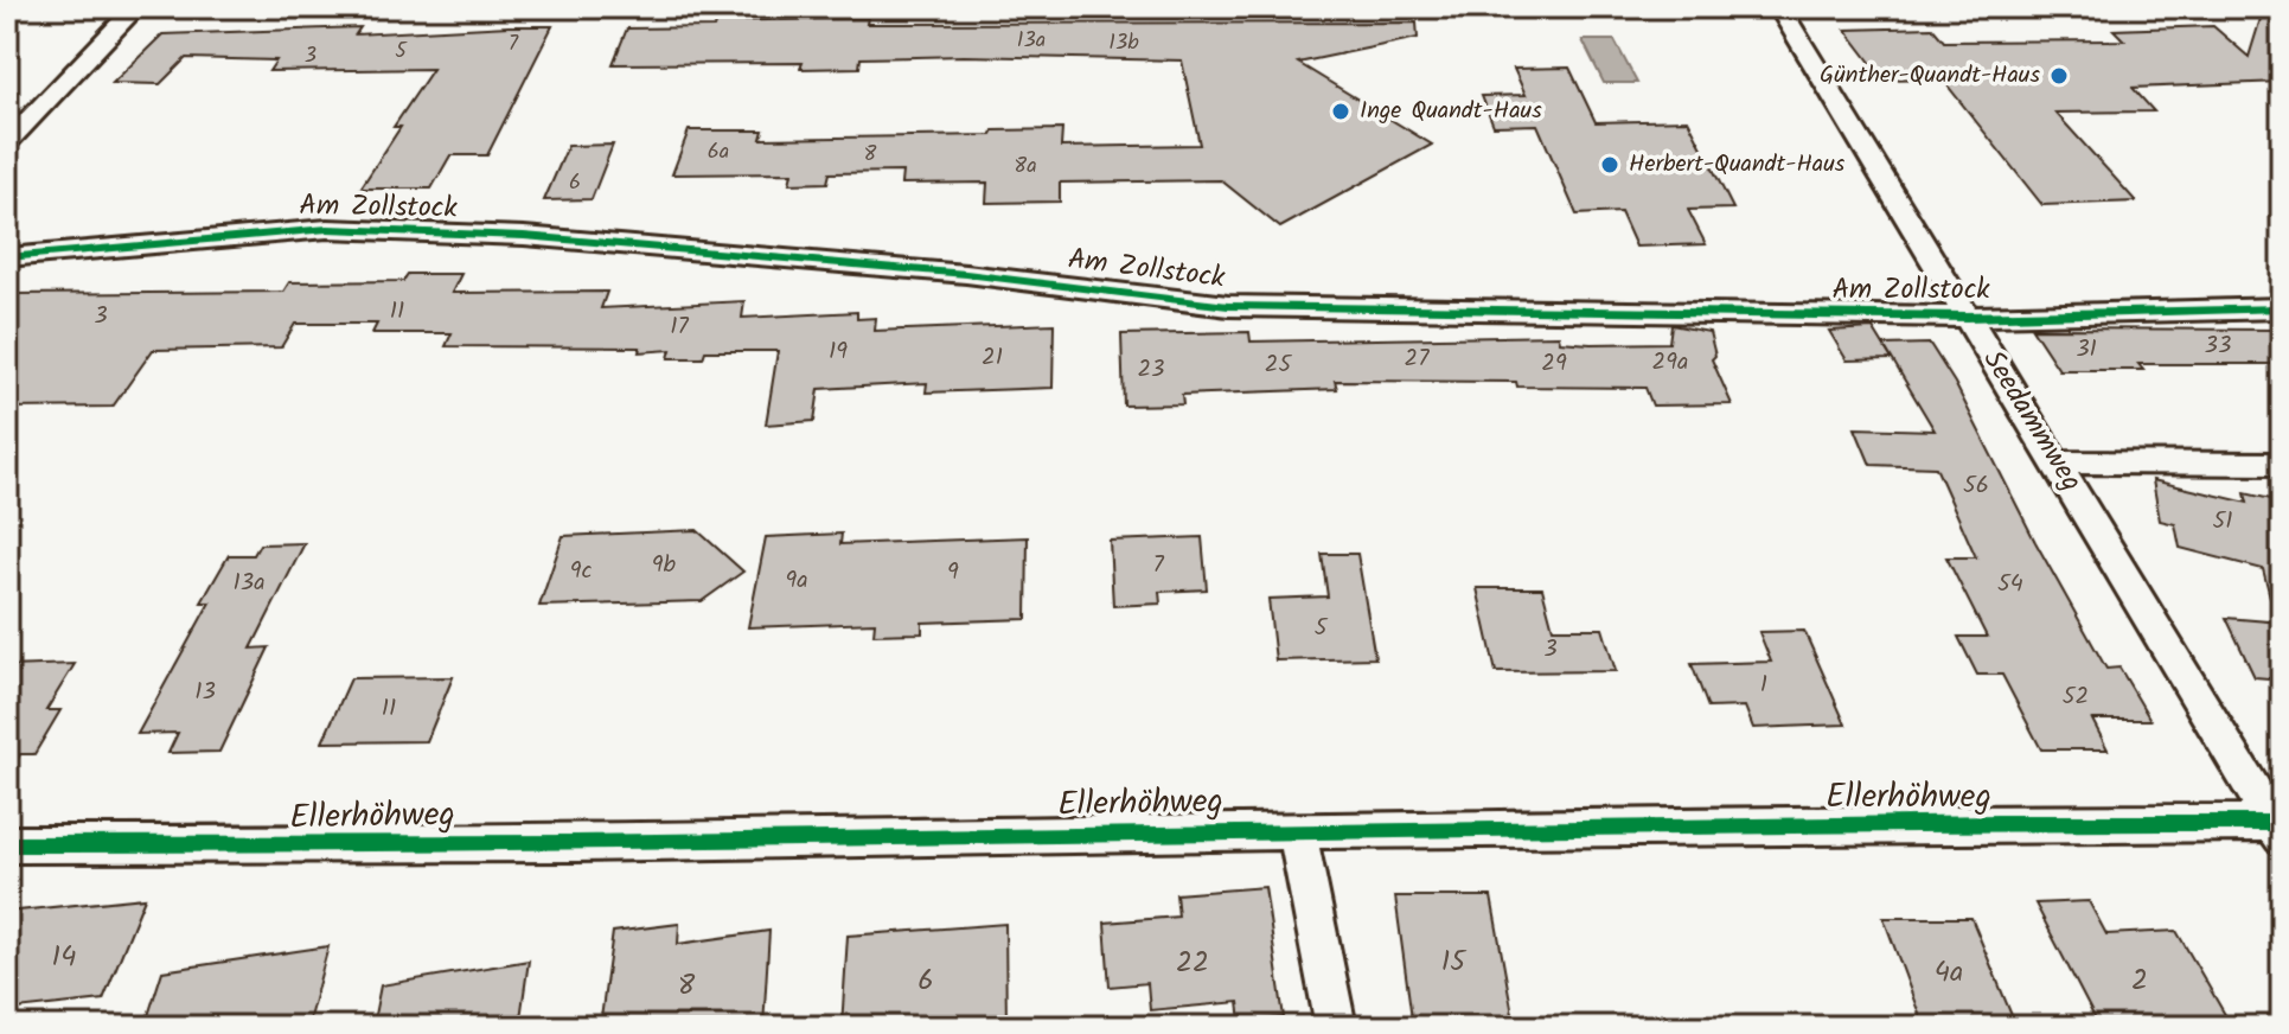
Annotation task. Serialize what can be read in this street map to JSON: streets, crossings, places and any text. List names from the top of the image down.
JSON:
{
  "streets": {
    "street": ["Am Zollstock", "Seedammweg", "Ellerhöhweg"]
  },
  "crossings": [
    ["Am Zollstock", "Seedammweg"],
    ["Seedammweg", "Ellerhöhweg"]
  ],
  "places": ["Günther-Quandt-Haus", "Inge Quandt-Haus", "Herbert-Quandt-Haus"],
  "house_numbers": [
    "13a",
    "13b",
    "7",
    "5",
    "3",
    "6a",
    "8",
    "8a",
    "6",
    "11",
    "3",
    "17",
    "33",
    "31",
    "19",
    "21",
    "27",
    "29a",
    "29",
    "25",
    "23",
    "56",
    "51",
    "9b",
    "7",
    "9c",
    "9",
    "9a",
    "13a",
    "54",
    "5",
    "3",
    "1",
    "13",
    "52",
    "11",
    "14",
    "15",
    "22",
    "4a",
    "6",
    "2",
    "8"
  ]
}
